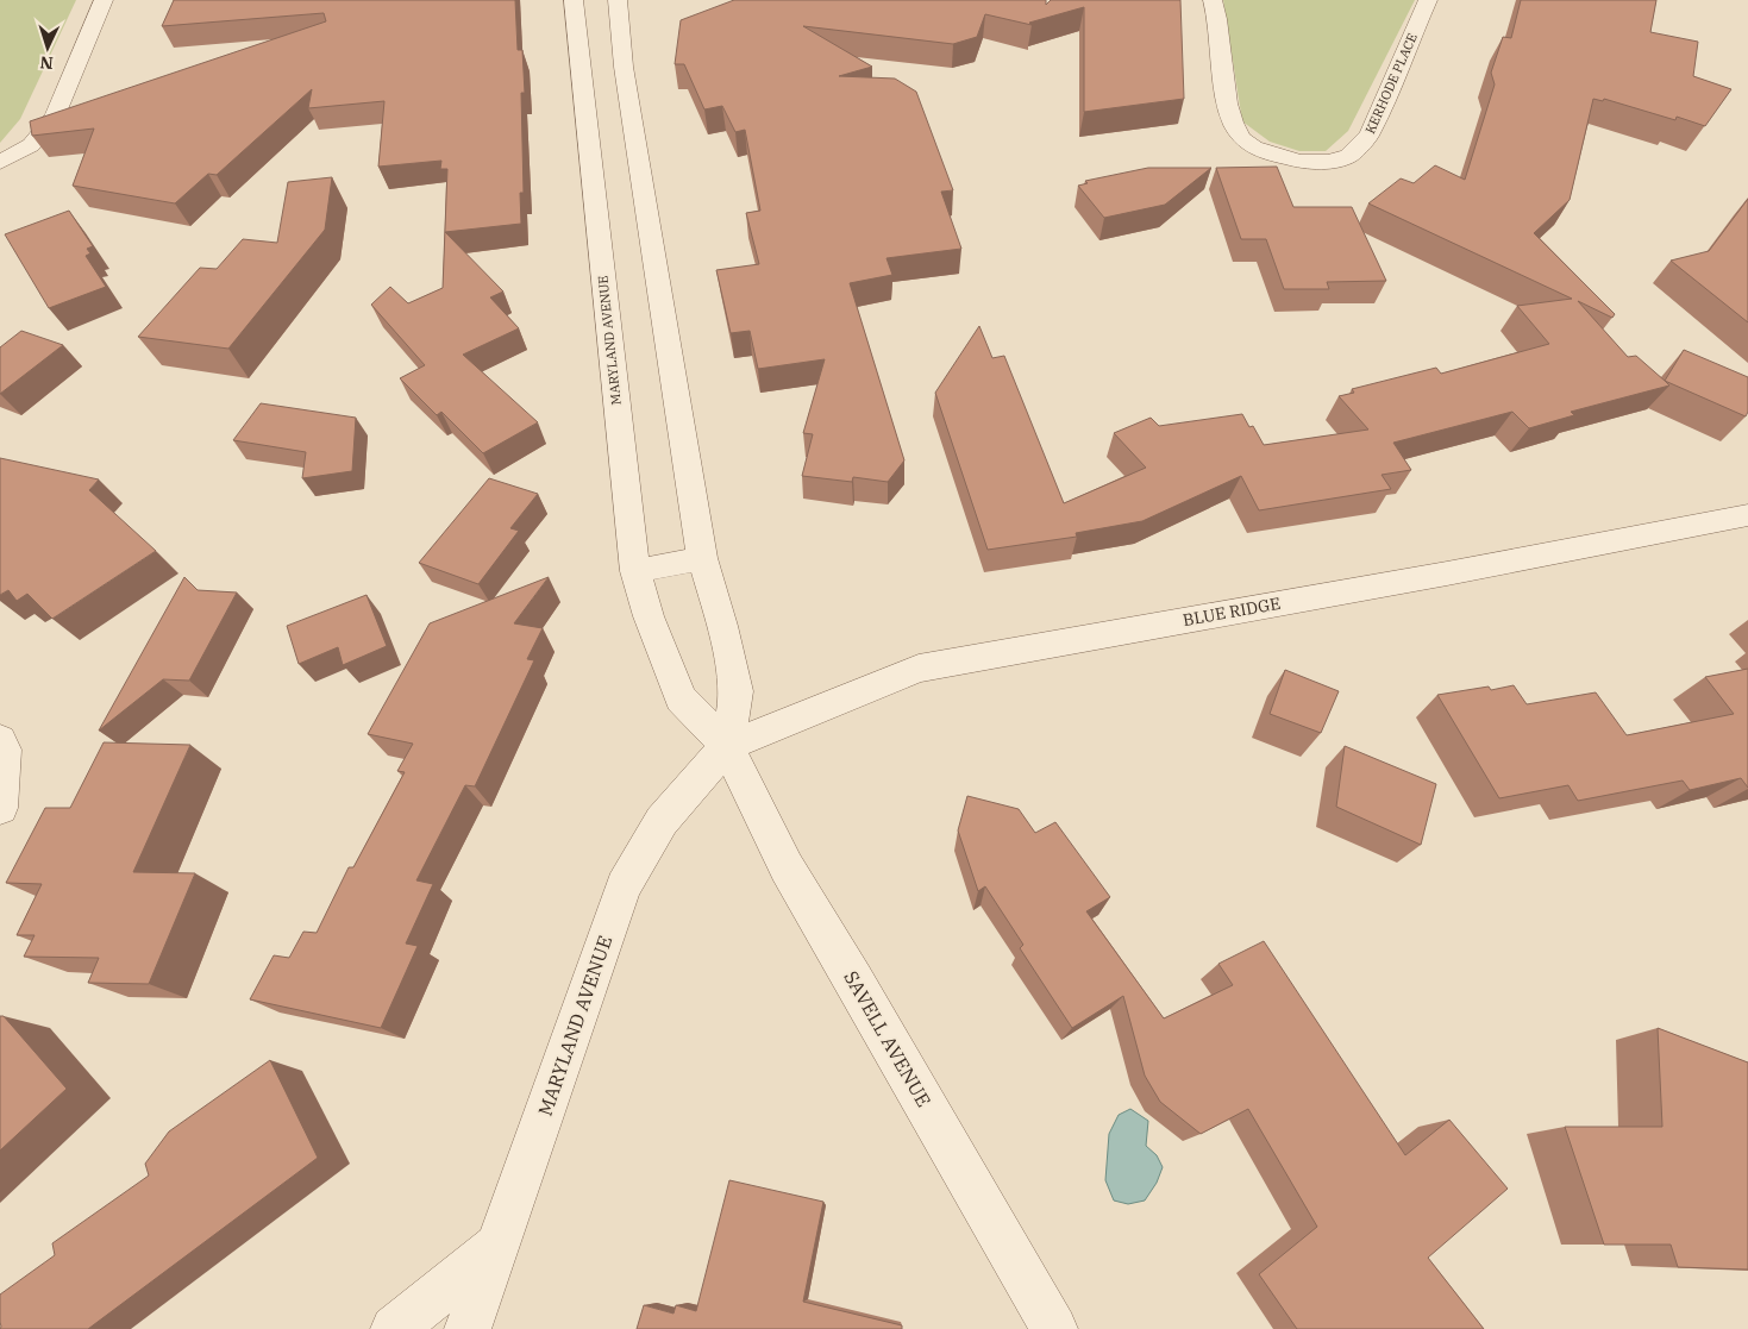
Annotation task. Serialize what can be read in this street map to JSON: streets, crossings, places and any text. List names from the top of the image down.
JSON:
{
  "streets": {
    "street": [
      "KERHODE PLACE",
      "MARYLAND AVENUE",
      "BLUE RIDGE",
      "SAVELL AVENUE"
    ]
  },
  "crossings": [
    ["MARYLAND AVENUE", "BLUE RIDGE"],
    ["MARYLAND AVENUE", "SAVELL AVENUE"],
    ["BLUE RIDGE", "SAVELL AVENUE"]
  ],
  "north": "bottom"
}
